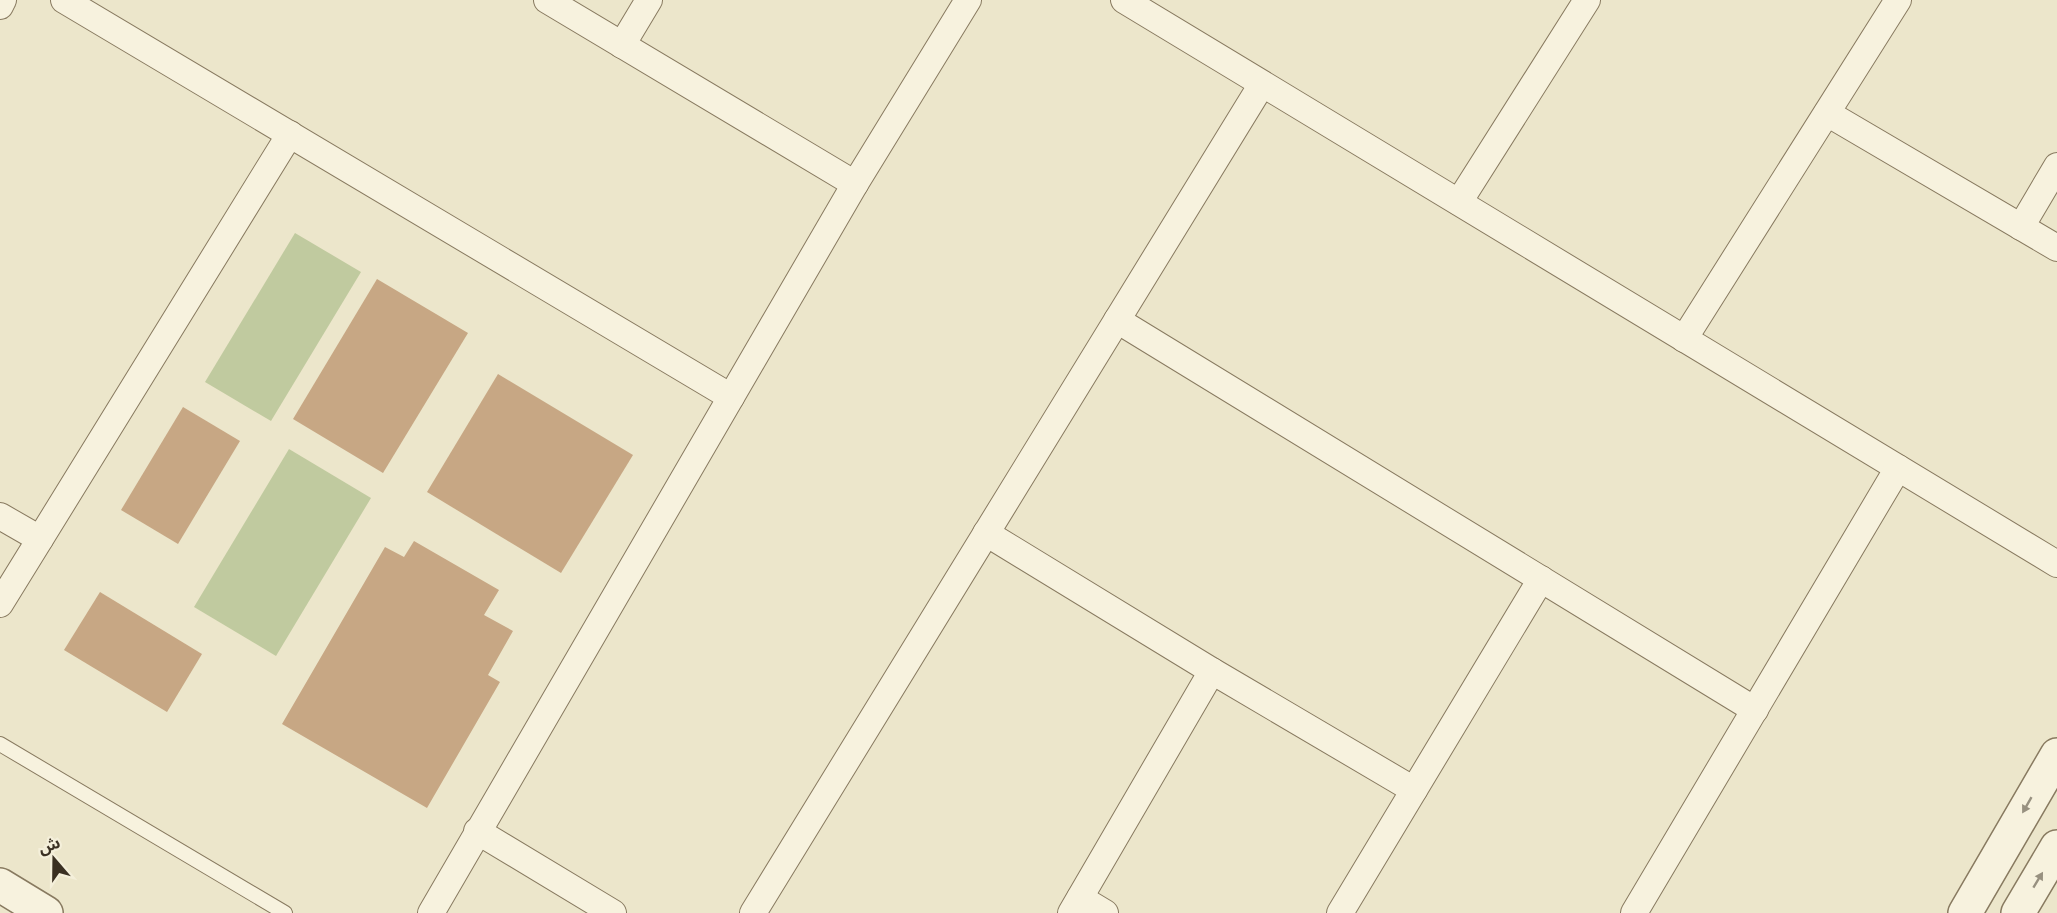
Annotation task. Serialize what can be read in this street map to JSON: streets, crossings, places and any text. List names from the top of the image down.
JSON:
{
  "north": "top"
}
